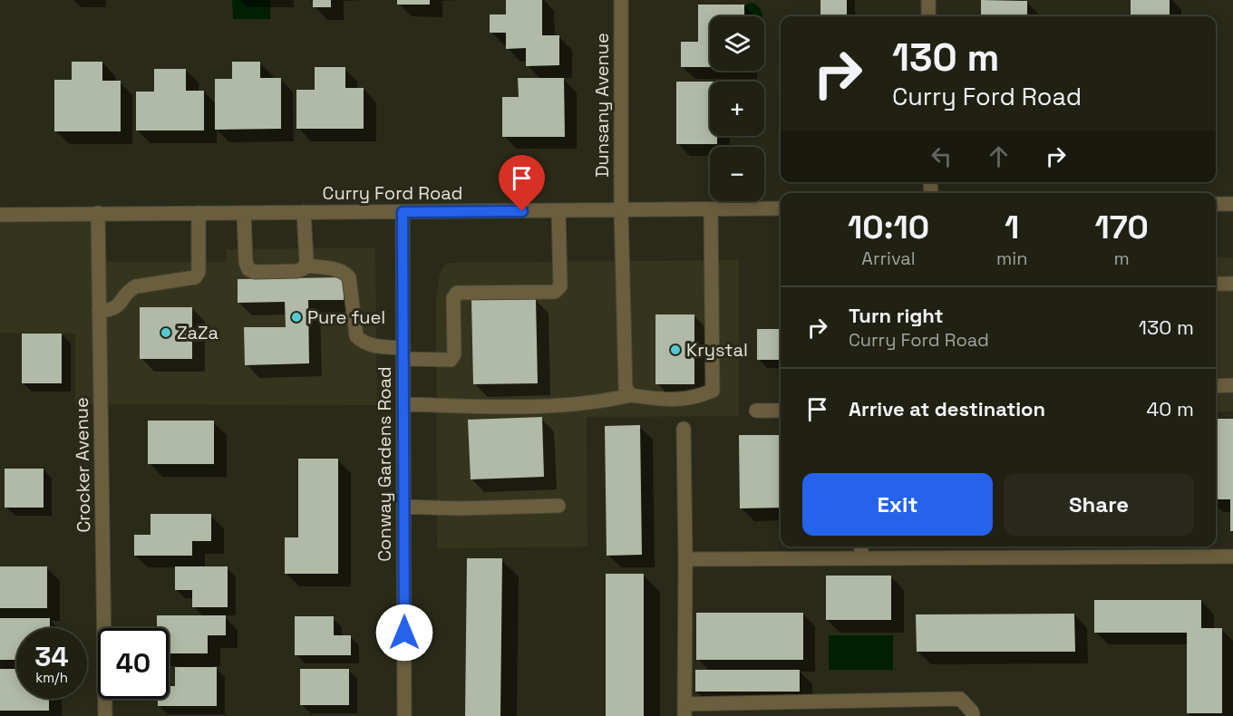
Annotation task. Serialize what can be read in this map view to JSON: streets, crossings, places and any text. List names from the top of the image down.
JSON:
{
  "streets": {
    "street": [
      "Dunsany Avenue",
      "Curry Ford Road",
      "Conway Gardens Road",
      "Crocker Avenue"
    ]
  },
  "crossings": [
    ["Dunsany Avenue", "Curry Ford Road"],
    ["Curry Ford Road", "Conway Gardens Road"],
    ["Curry Ford Road", "Crocker Avenue"]
  ],
  "places": ["Pure fuel", "ZaZa", "Krystal"],
  "page": {
    "map_buttons": ["+", "−"],
    "turn": ["130 m", "Curry Ford Road"],
    "eta": [
      "10:10",
      "Arrival",
      "1",
      "min",
      "170",
      "m"
    ],
    "list": [
      {
        "name": "Turn right",
        "note": "Curry Ford Road",
        "value": "130 m"
      },
      {
        "name": "Arrive at destination",
        "value": "40 m"
      }
    ],
    "buttons": ["Exit", "Share"],
    "speed": "34 km/h",
    "limit": "40"
  }
}
